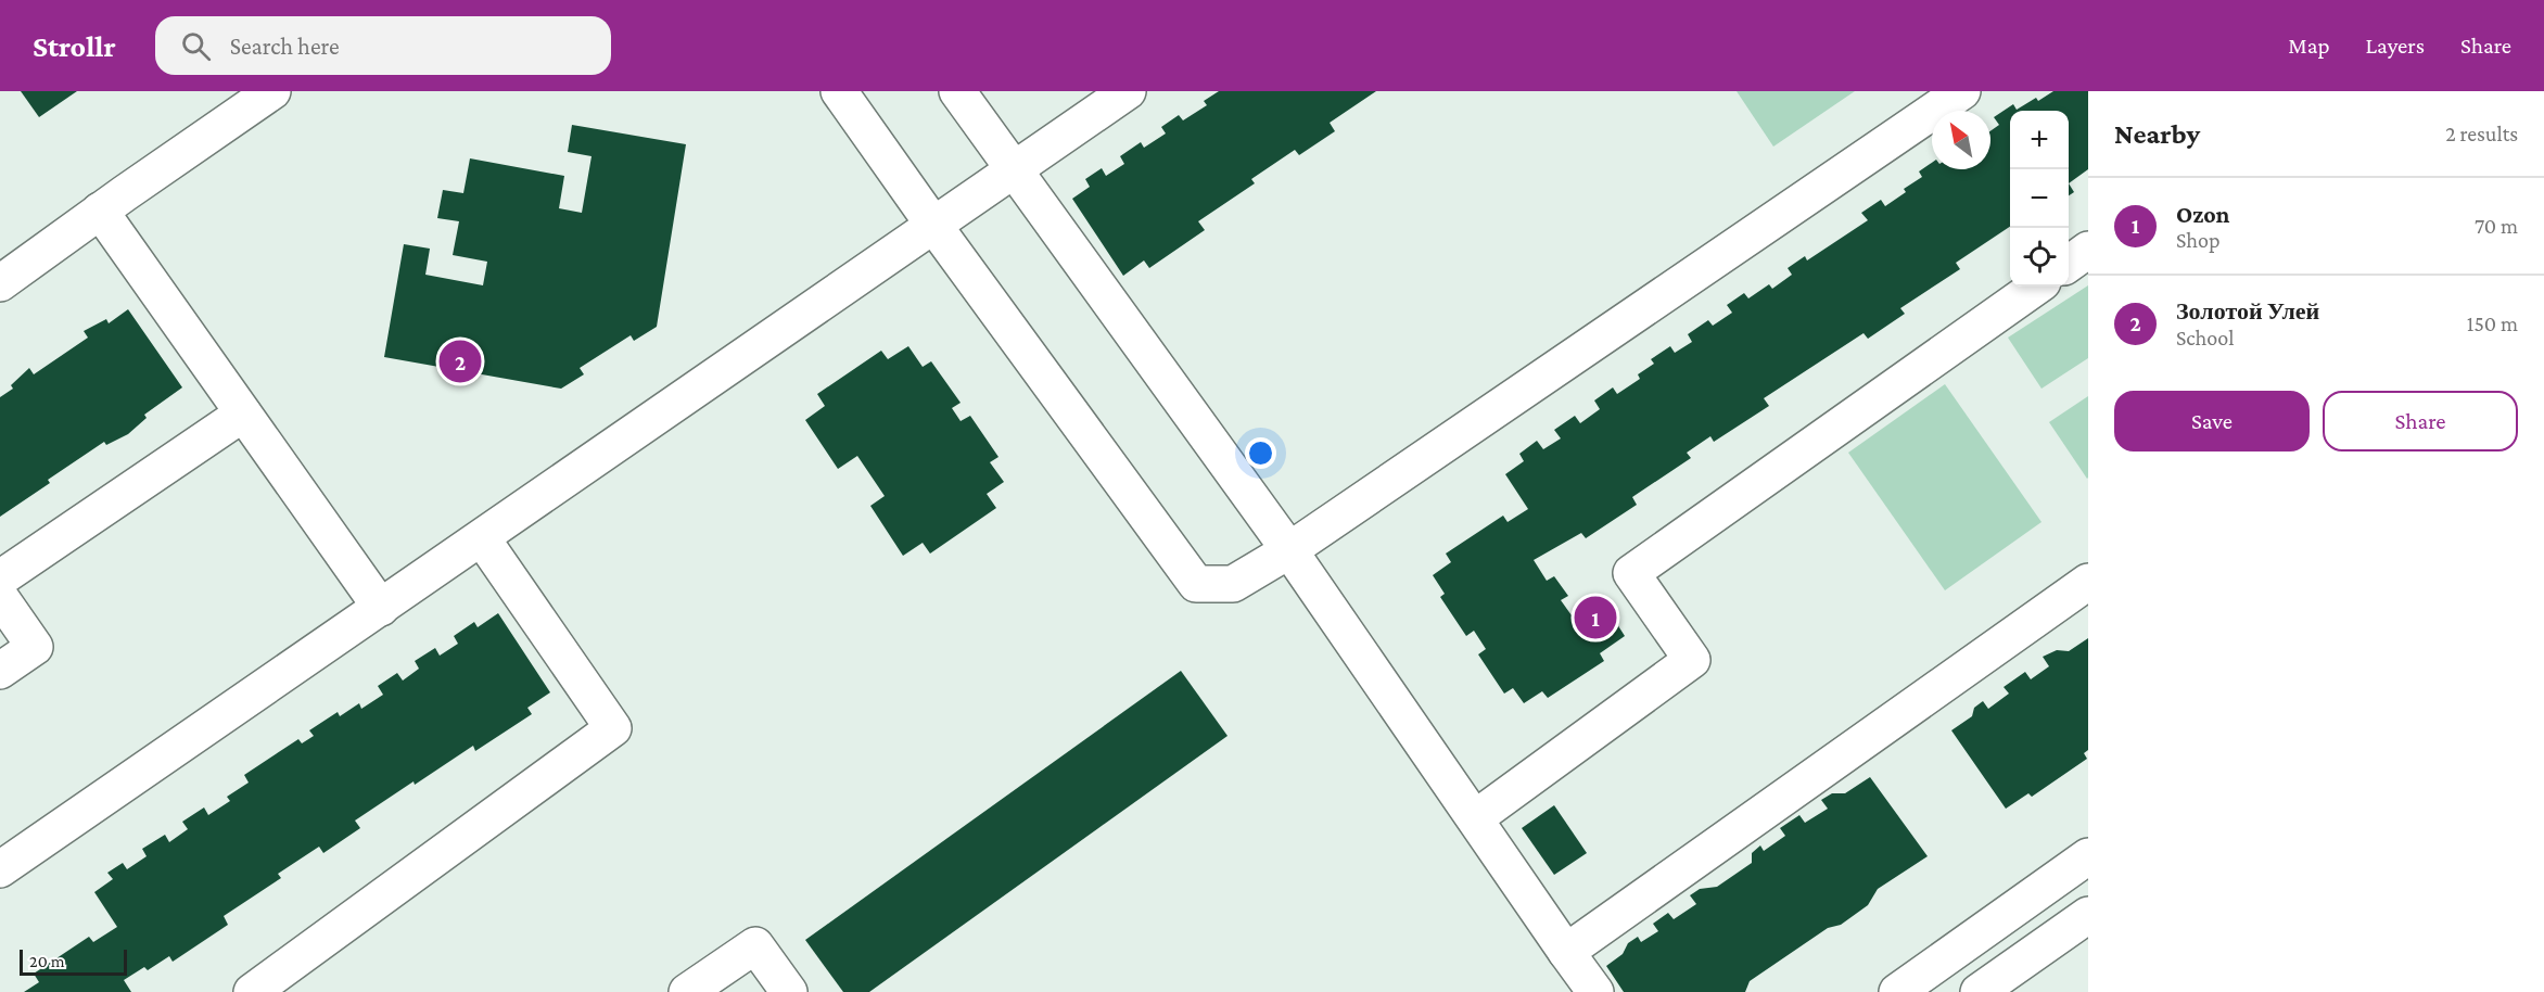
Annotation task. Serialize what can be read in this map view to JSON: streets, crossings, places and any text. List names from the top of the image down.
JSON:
{
  "scale_bar": "20 m",
  "north": "top left",
  "page": {
    "header": "Strollr",
    "search": "Search here",
    "nav": ["Map", "Layers", "Share"],
    "heading": ["Nearby", "2 results"],
    "map_buttons": ["+", "−"],
    "list": [
      {
        "mark": "1",
        "name": "Ozon",
        "note": "Shop",
        "value": "70 m"
      },
      {
        "mark": "2",
        "name": "Золотой Улей",
        "note": "School",
        "value": "150 m"
      }
    ],
    "pins": ["2", "1"],
    "buttons": ["Save", "Share"],
    "scale": "20 m"
  }
}
